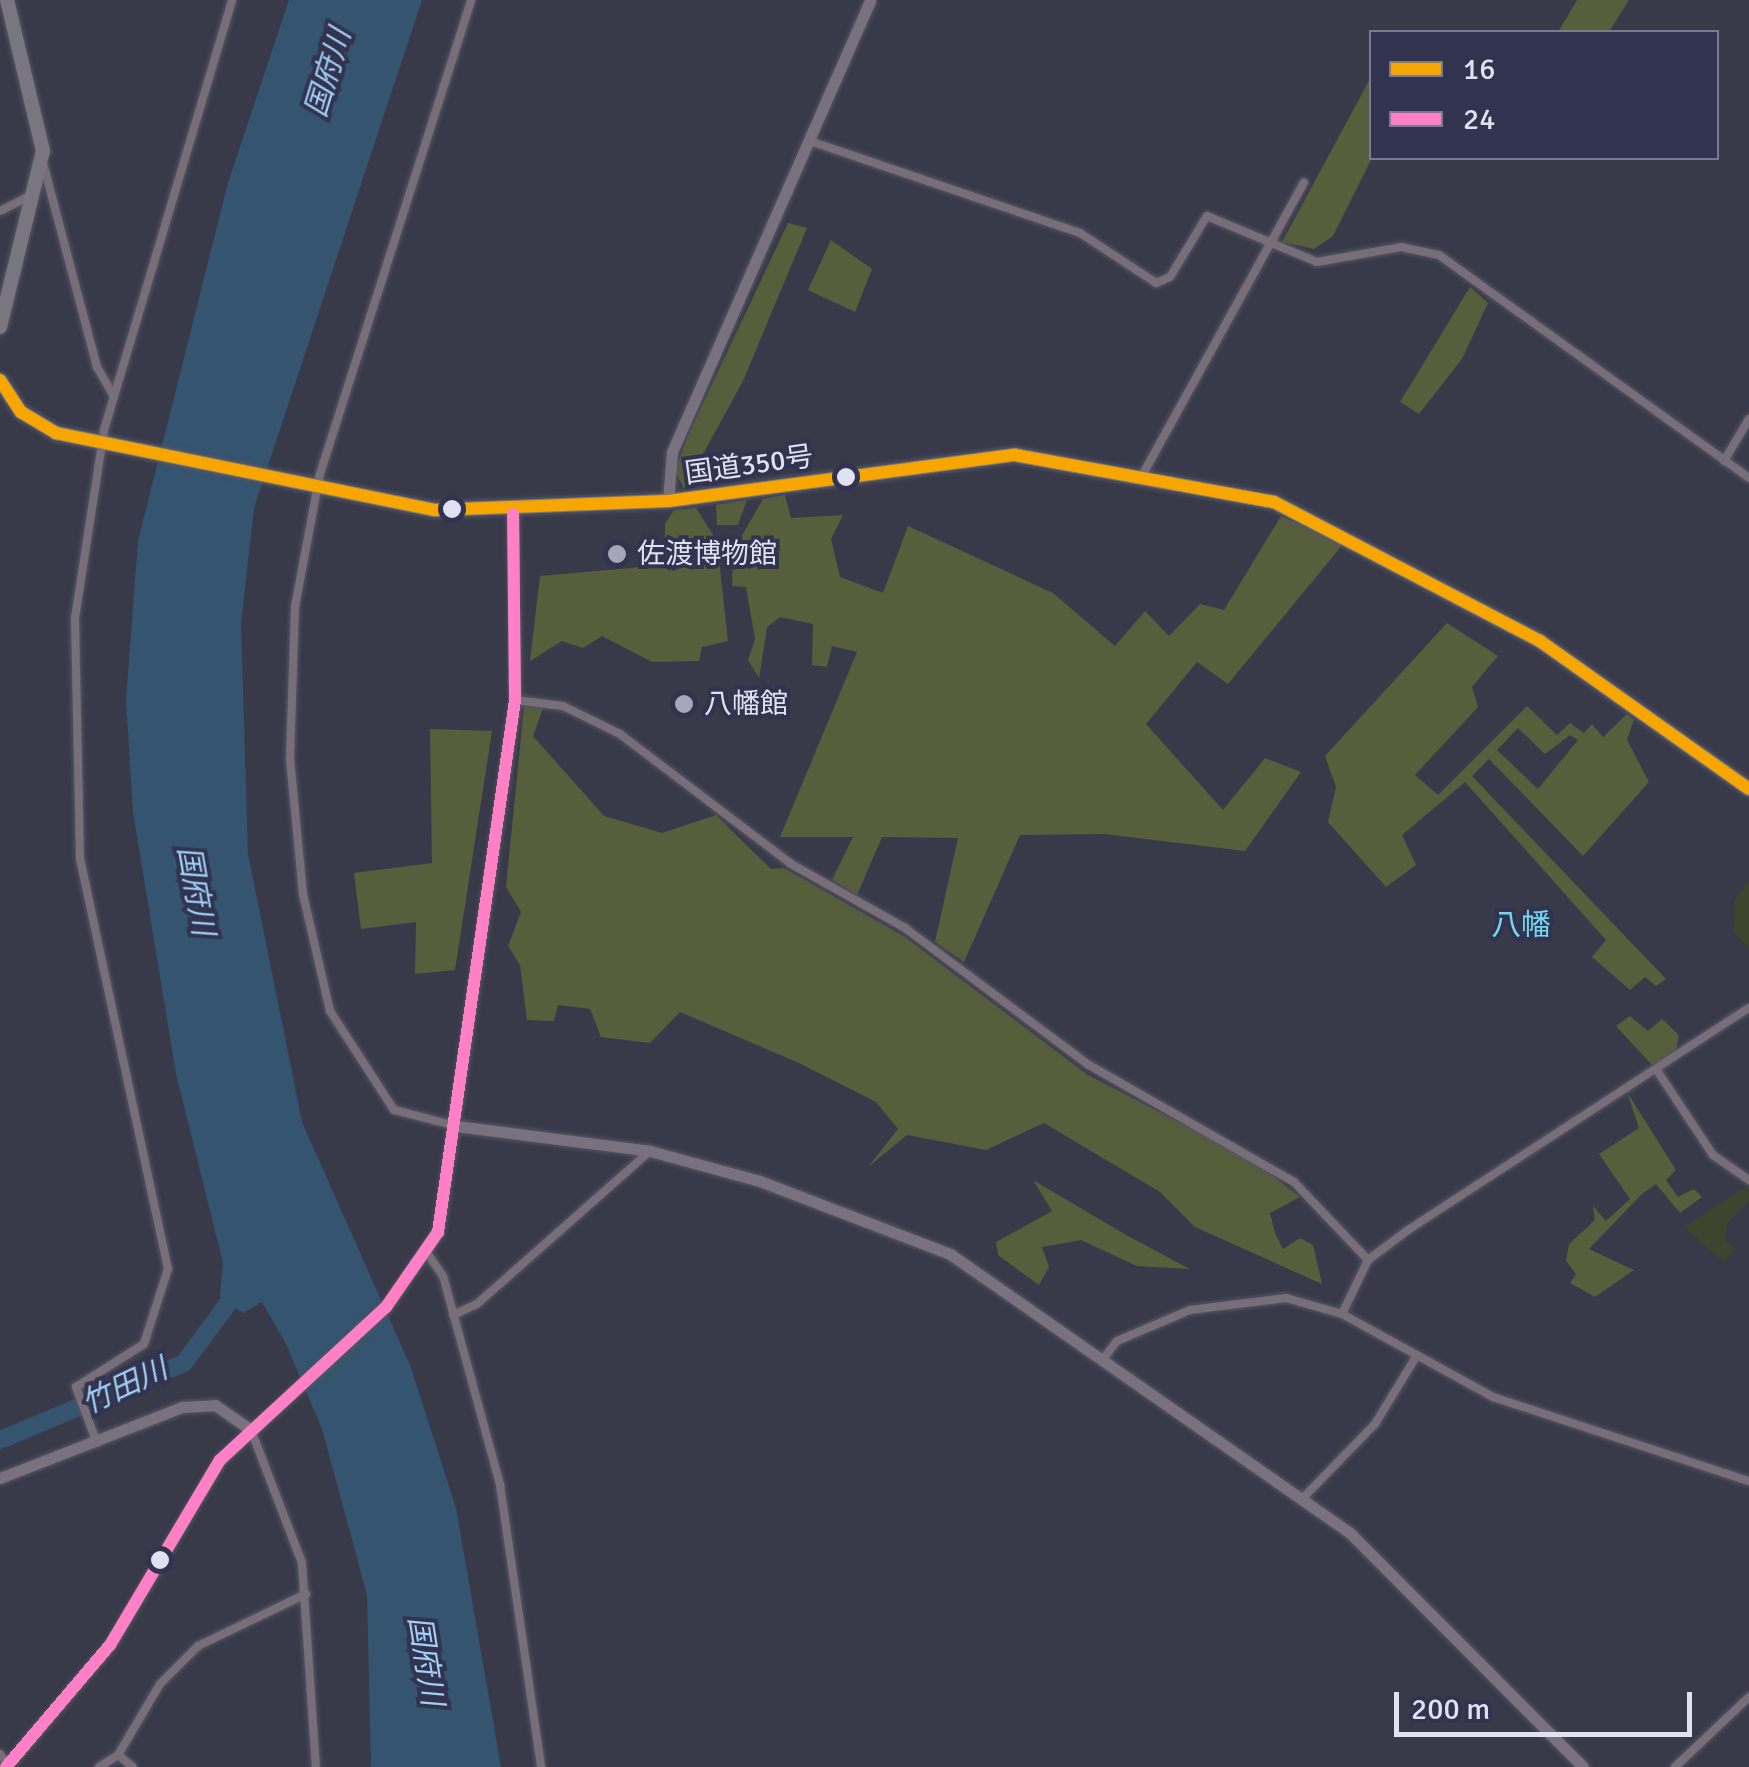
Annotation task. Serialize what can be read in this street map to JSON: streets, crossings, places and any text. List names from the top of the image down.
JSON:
{
  "streets": {
    "highway": ["国道350号"]
  },
  "districts": ["八幡"],
  "water": ["国府川", "竹田川"],
  "places": ["佐渡博物館", "八幡館"],
  "lines": ["transit line 16", "transit line 24"],
  "legend": ["16", "24"],
  "scale_bar": "200 m"
}
